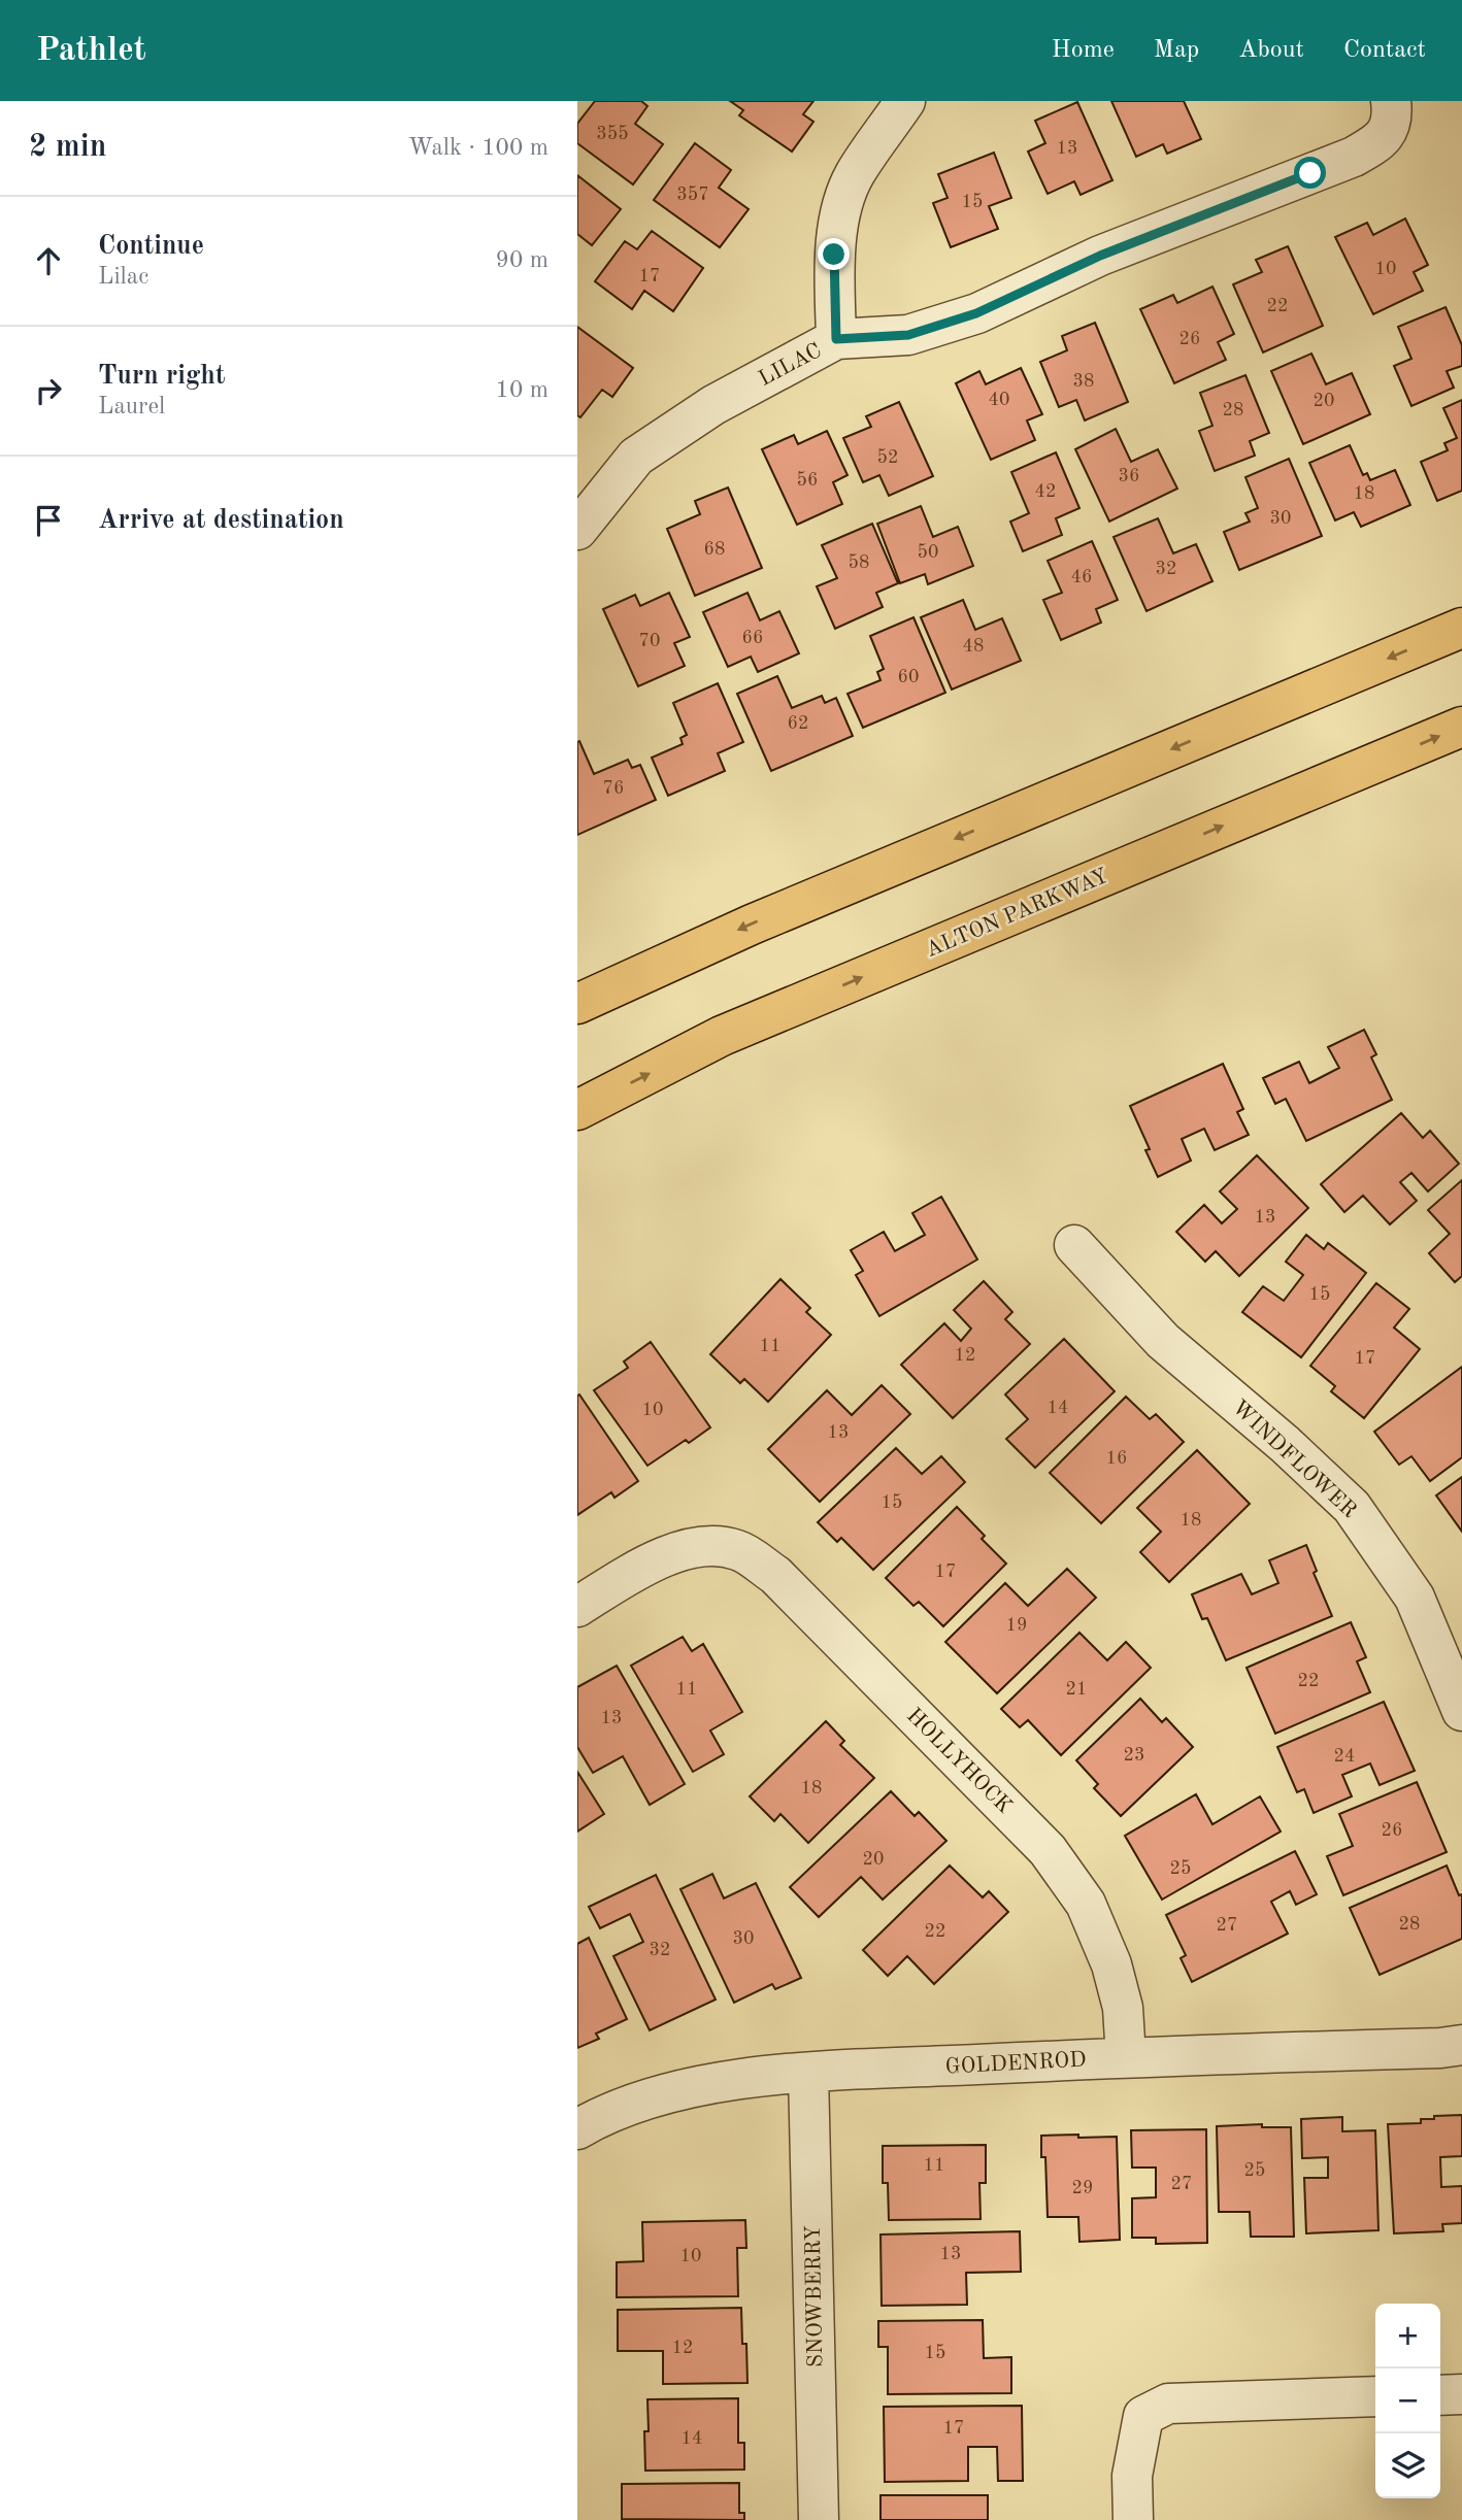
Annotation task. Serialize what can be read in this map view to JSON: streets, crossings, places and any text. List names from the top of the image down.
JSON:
{
  "streets": {
    "main road": ["ALTON PARKWAY"],
    "street": [
      "LILAC",
      "WINDFLOWER",
      "HOLLYHOCK",
      "GOLDENROD",
      "SNOWBERRY"
    ]
  },
  "crossings": [
    ["HOLLYHOCK", "GOLDENROD"],
    ["GOLDENROD", "SNOWBERRY"]
  ],
  "house_numbers": [
    "355",
    "13",
    "357",
    "15",
    "10",
    "17",
    "22",
    "26",
    "38",
    "40",
    "20",
    "28",
    "52",
    "36",
    "56",
    "42",
    "18",
    "30",
    "68",
    "50",
    "58",
    "32",
    "46",
    "66",
    "70",
    "48",
    "60",
    "62",
    "76",
    "13",
    "15",
    "11",
    "12",
    "17",
    "14",
    "10",
    "13",
    "16",
    "15",
    "18",
    "17",
    "19",
    "22",
    "11",
    "21",
    "13",
    "23",
    "24",
    "18",
    "26",
    "20",
    "25",
    "28",
    "27",
    "22",
    "30",
    "32",
    "11",
    "25",
    "27",
    "29",
    "13",
    "10",
    "12",
    "15",
    "17",
    "14"
  ],
  "page": {
    "header": "Pathlet",
    "nav": [
      "Home",
      "Map",
      "About",
      "Contact"
    ],
    "heading": ["2 min", "Walk · 100 m"],
    "list": [
      ["Continue", "Lilac", "90 m"],
      ["Turn right", "Laurel", "10 m"],
      "Arrive at destination"
    ],
    "map_buttons": ["+", "−"]
  }
}
